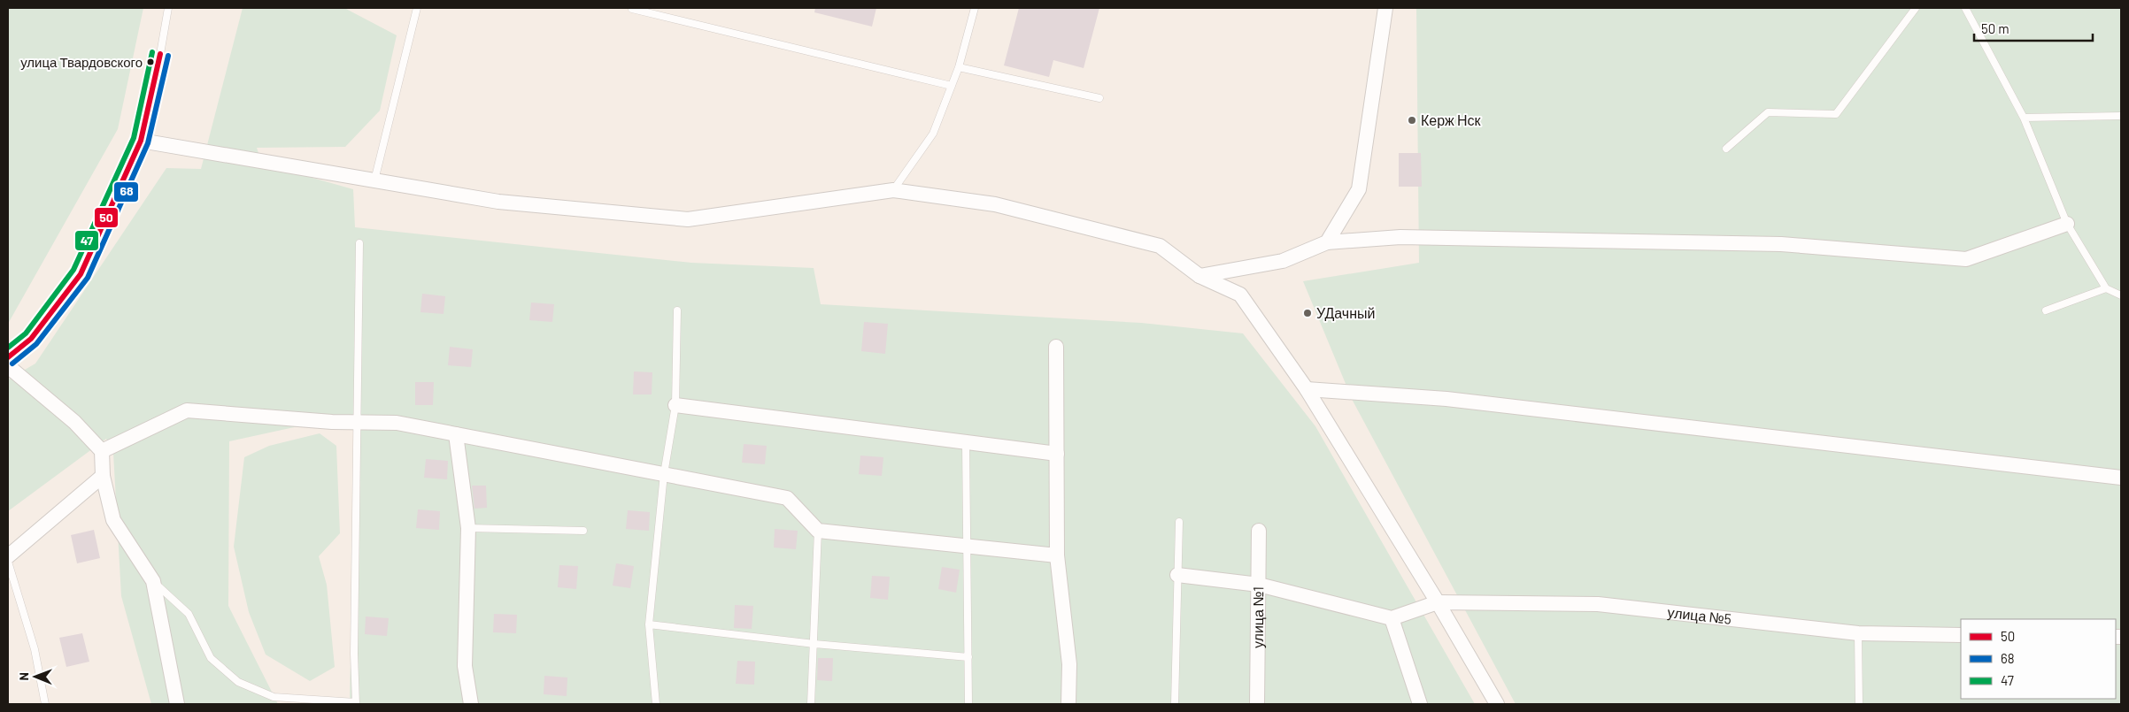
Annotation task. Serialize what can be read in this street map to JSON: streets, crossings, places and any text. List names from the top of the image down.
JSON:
{
  "streets": {
    "street": ["улица №5", "улица №1"]
  },
  "places": ["улица Твардовского", "Керж Нск", "УДачный"],
  "lines": ["transit line 47", "transit line 50", "transit line 68"],
  "legend": ["50", "68", "47"],
  "scale_bar": "50 m",
  "north": "left"
}
